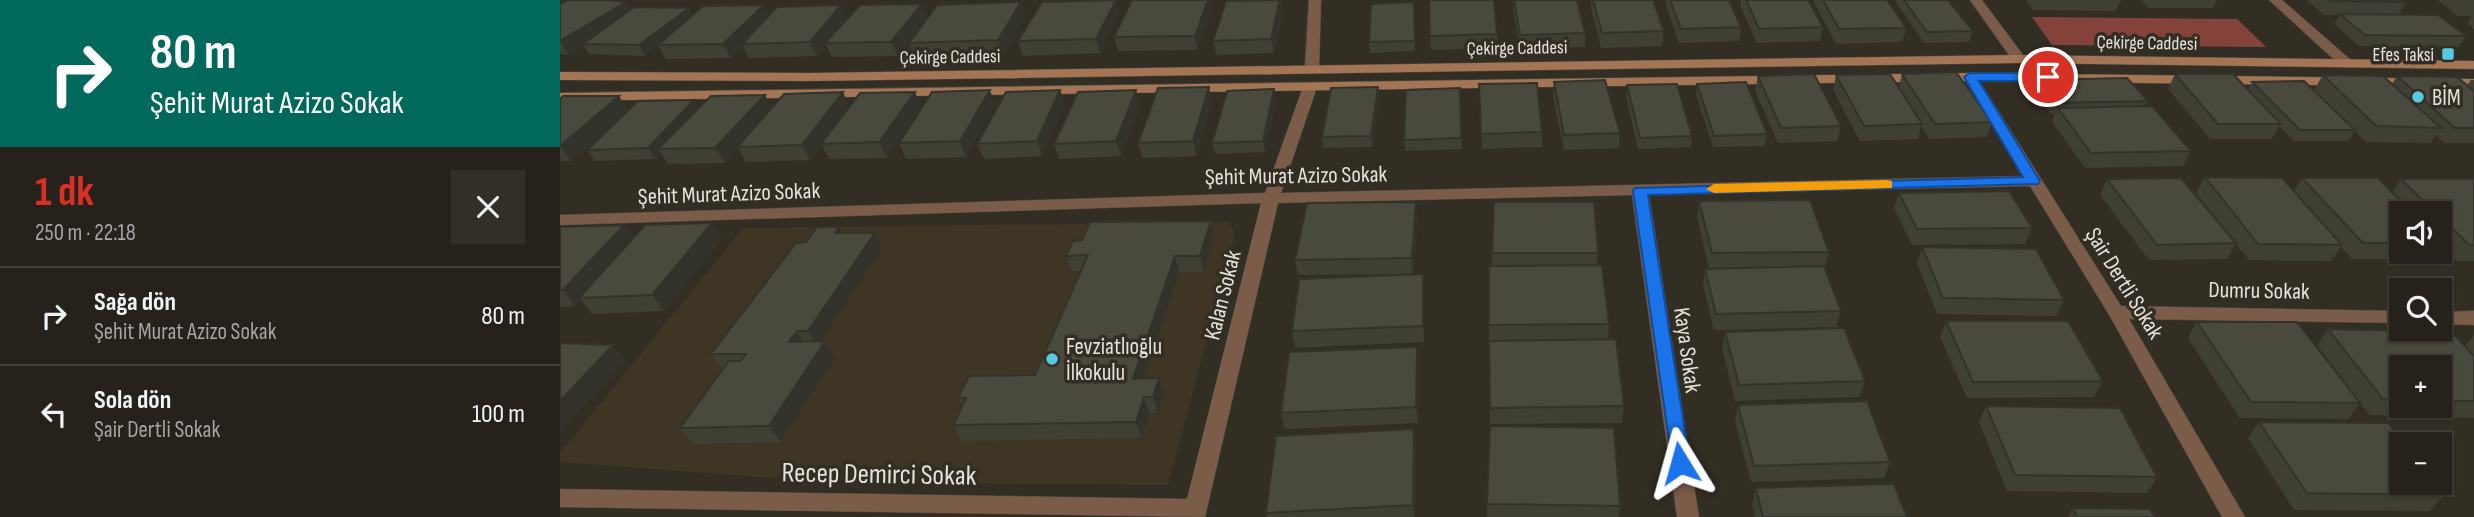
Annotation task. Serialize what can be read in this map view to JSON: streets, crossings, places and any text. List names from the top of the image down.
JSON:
{
  "streets": {
    "main road": ["Çekirge Caddesi"],
    "street": [
      "Şehit Murat Azizo Sokak",
      "Şair Dertli Sokak",
      "Dumru Sokak",
      "Kalan Sokak",
      "Kaya Sokak",
      "Recep Demirci Sokak"
    ]
  },
  "crossings": [
    ["Çekirge Caddesi", "Şair Dertli Sokak"],
    ["Çekirge Caddesi", "Kalan Sokak"],
    ["Şehit Murat Azizo Sokak", "Şair Dertli Sokak"],
    ["Şehit Murat Azizo Sokak", "Kalan Sokak"],
    ["Şehit Murat Azizo Sokak", "Kaya Sokak"],
    ["Şair Dertli Sokak", "Dumru Sokak"],
    ["Kalan Sokak", "Recep Demirci Sokak"]
  ],
  "places": {
    "transit": ["Efes Taksi"],
    "other": ["BİM", "Fevziatlıoğlu İlkokulu"]
  },
  "page": {
    "turn": ["80 m", "Şehit Murat Azizo Sokak"],
    "heading": ["1 dk", "250 m · 22:18"],
    "map_buttons": ["+", "−"],
    "list": [
      {
        "name": "Sağa dön",
        "note": "Şehit Murat Azizo Sokak",
        "value": "80 m"
      },
      {
        "name": "Sola dön",
        "note": "Şair Dertli Sokak",
        "value": "100 m"
      }
    ]
  }
}
